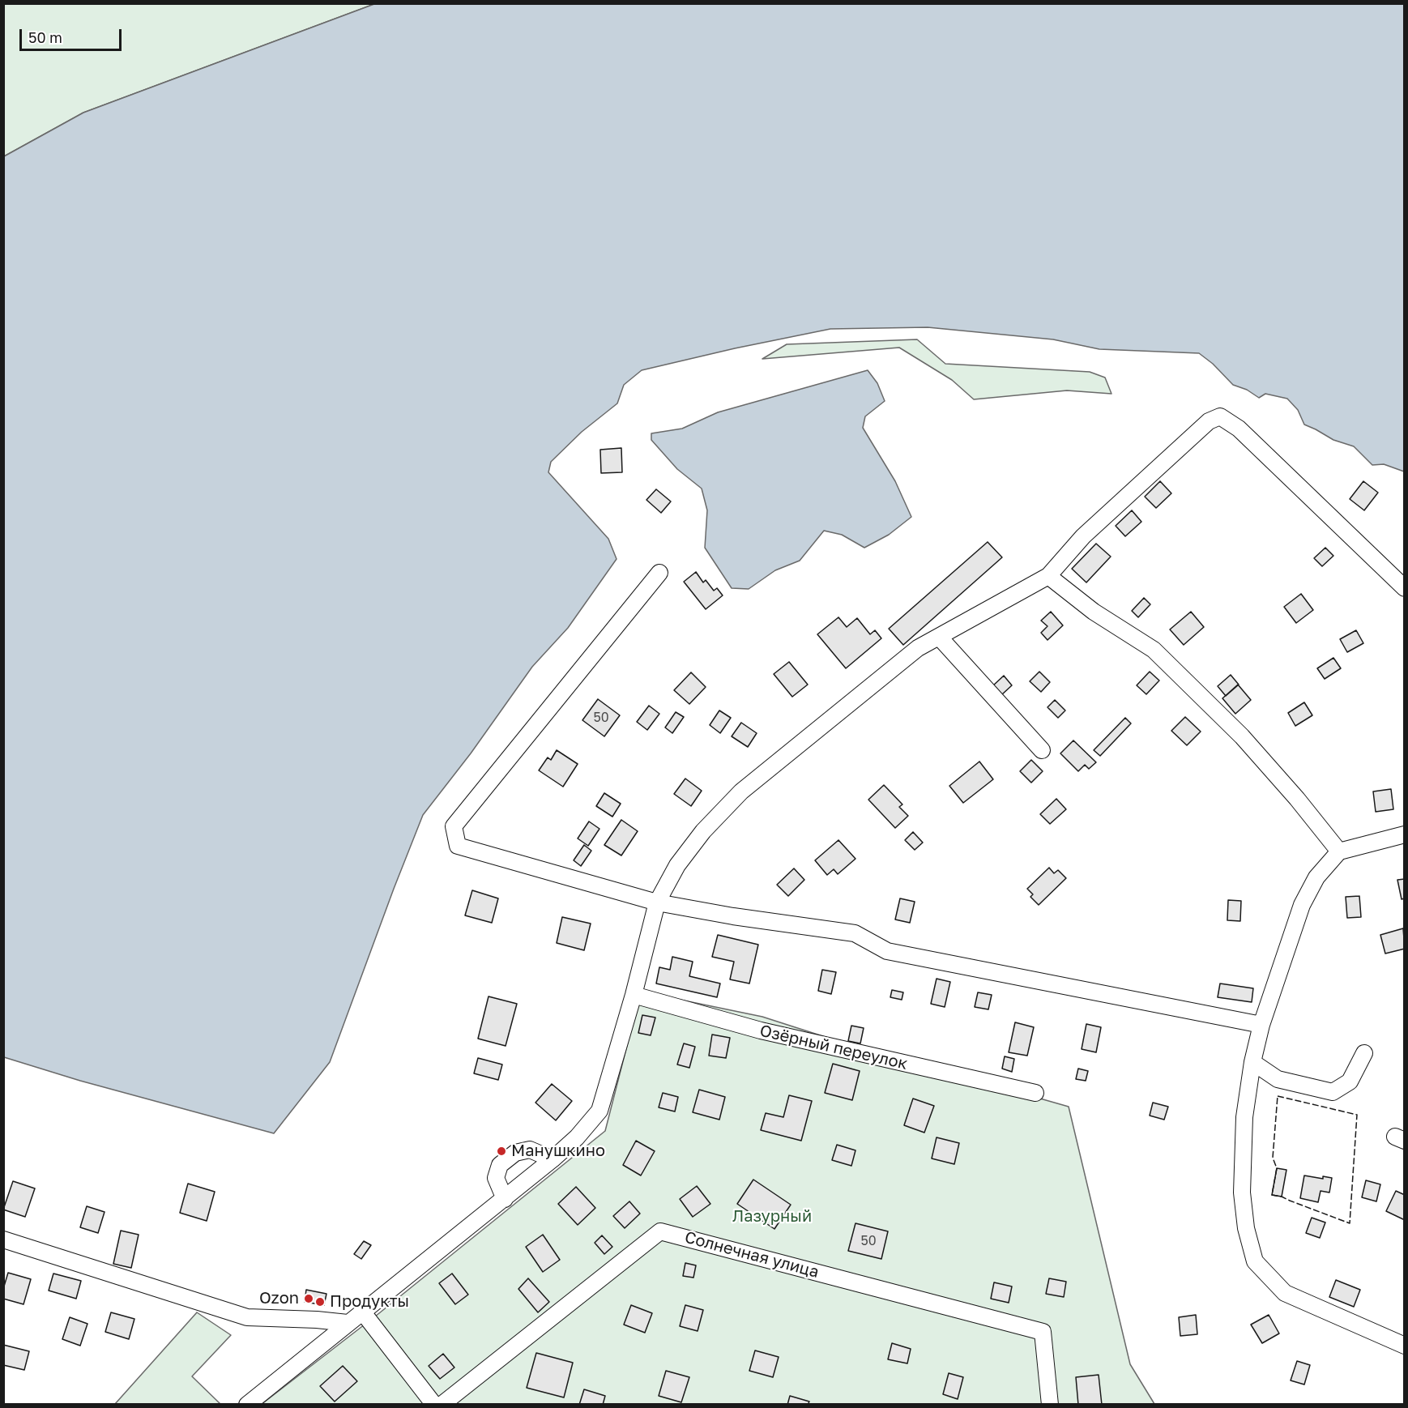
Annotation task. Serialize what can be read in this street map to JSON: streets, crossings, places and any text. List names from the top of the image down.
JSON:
{
  "streets": {
    "street": ["Озёрный переулок", "Солнечная улица"]
  },
  "parks": ["Лазурный"],
  "places": ["Манушкино", "Ozon", "Продукты"],
  "house_numbers": ["50", "50"],
  "scale_bar": "50 m"
}
